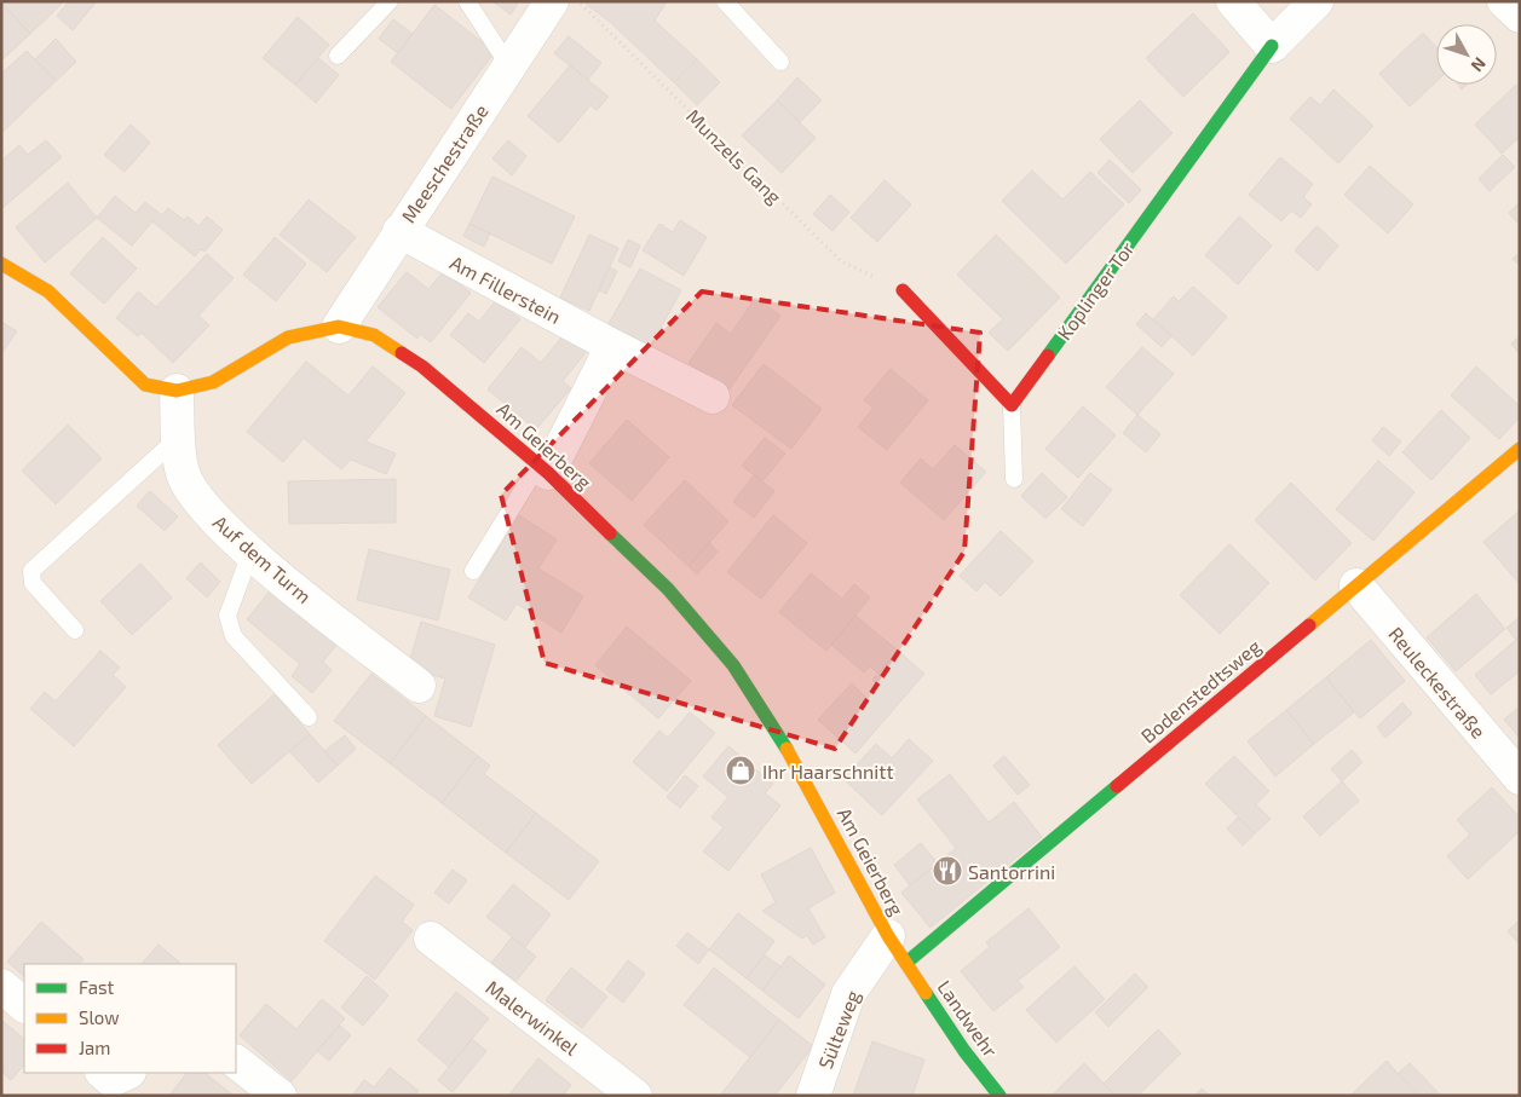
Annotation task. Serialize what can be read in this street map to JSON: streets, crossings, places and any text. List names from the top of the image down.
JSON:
{
  "streets": {
    "street": [
      "Meeschestraße",
      "Am Fillerstein",
      "Koplinger Tor",
      "Am Geierberg",
      "Auf dem Turm",
      "Reuleckestraße",
      "Bodenstedtsweg",
      "Malerwinkel",
      "Landwehr",
      "Sülteweg"
    ],
    "path": ["Munzels Gang"]
  },
  "crossings": [
    ["Meeschestraße", "Am Fillerstein"],
    ["Meeschestraße", "Am Geierberg"],
    ["Am Geierberg", "Auf dem Turm"],
    ["Am Geierberg", "Bodenstedtsweg"],
    ["Am Geierberg", "Landwehr"],
    ["Am Geierberg", "Sülteweg"],
    ["Reuleckestraße", "Bodenstedtsweg"],
    ["Bodenstedtsweg", "Landwehr"]
  ],
  "places": {
    "shop": ["Ihr Haarschnitt"],
    "restaurant": ["Santorrini"]
  },
  "legend": ["Fast", "Slow", "Jam"],
  "north": "bottom right"
}
